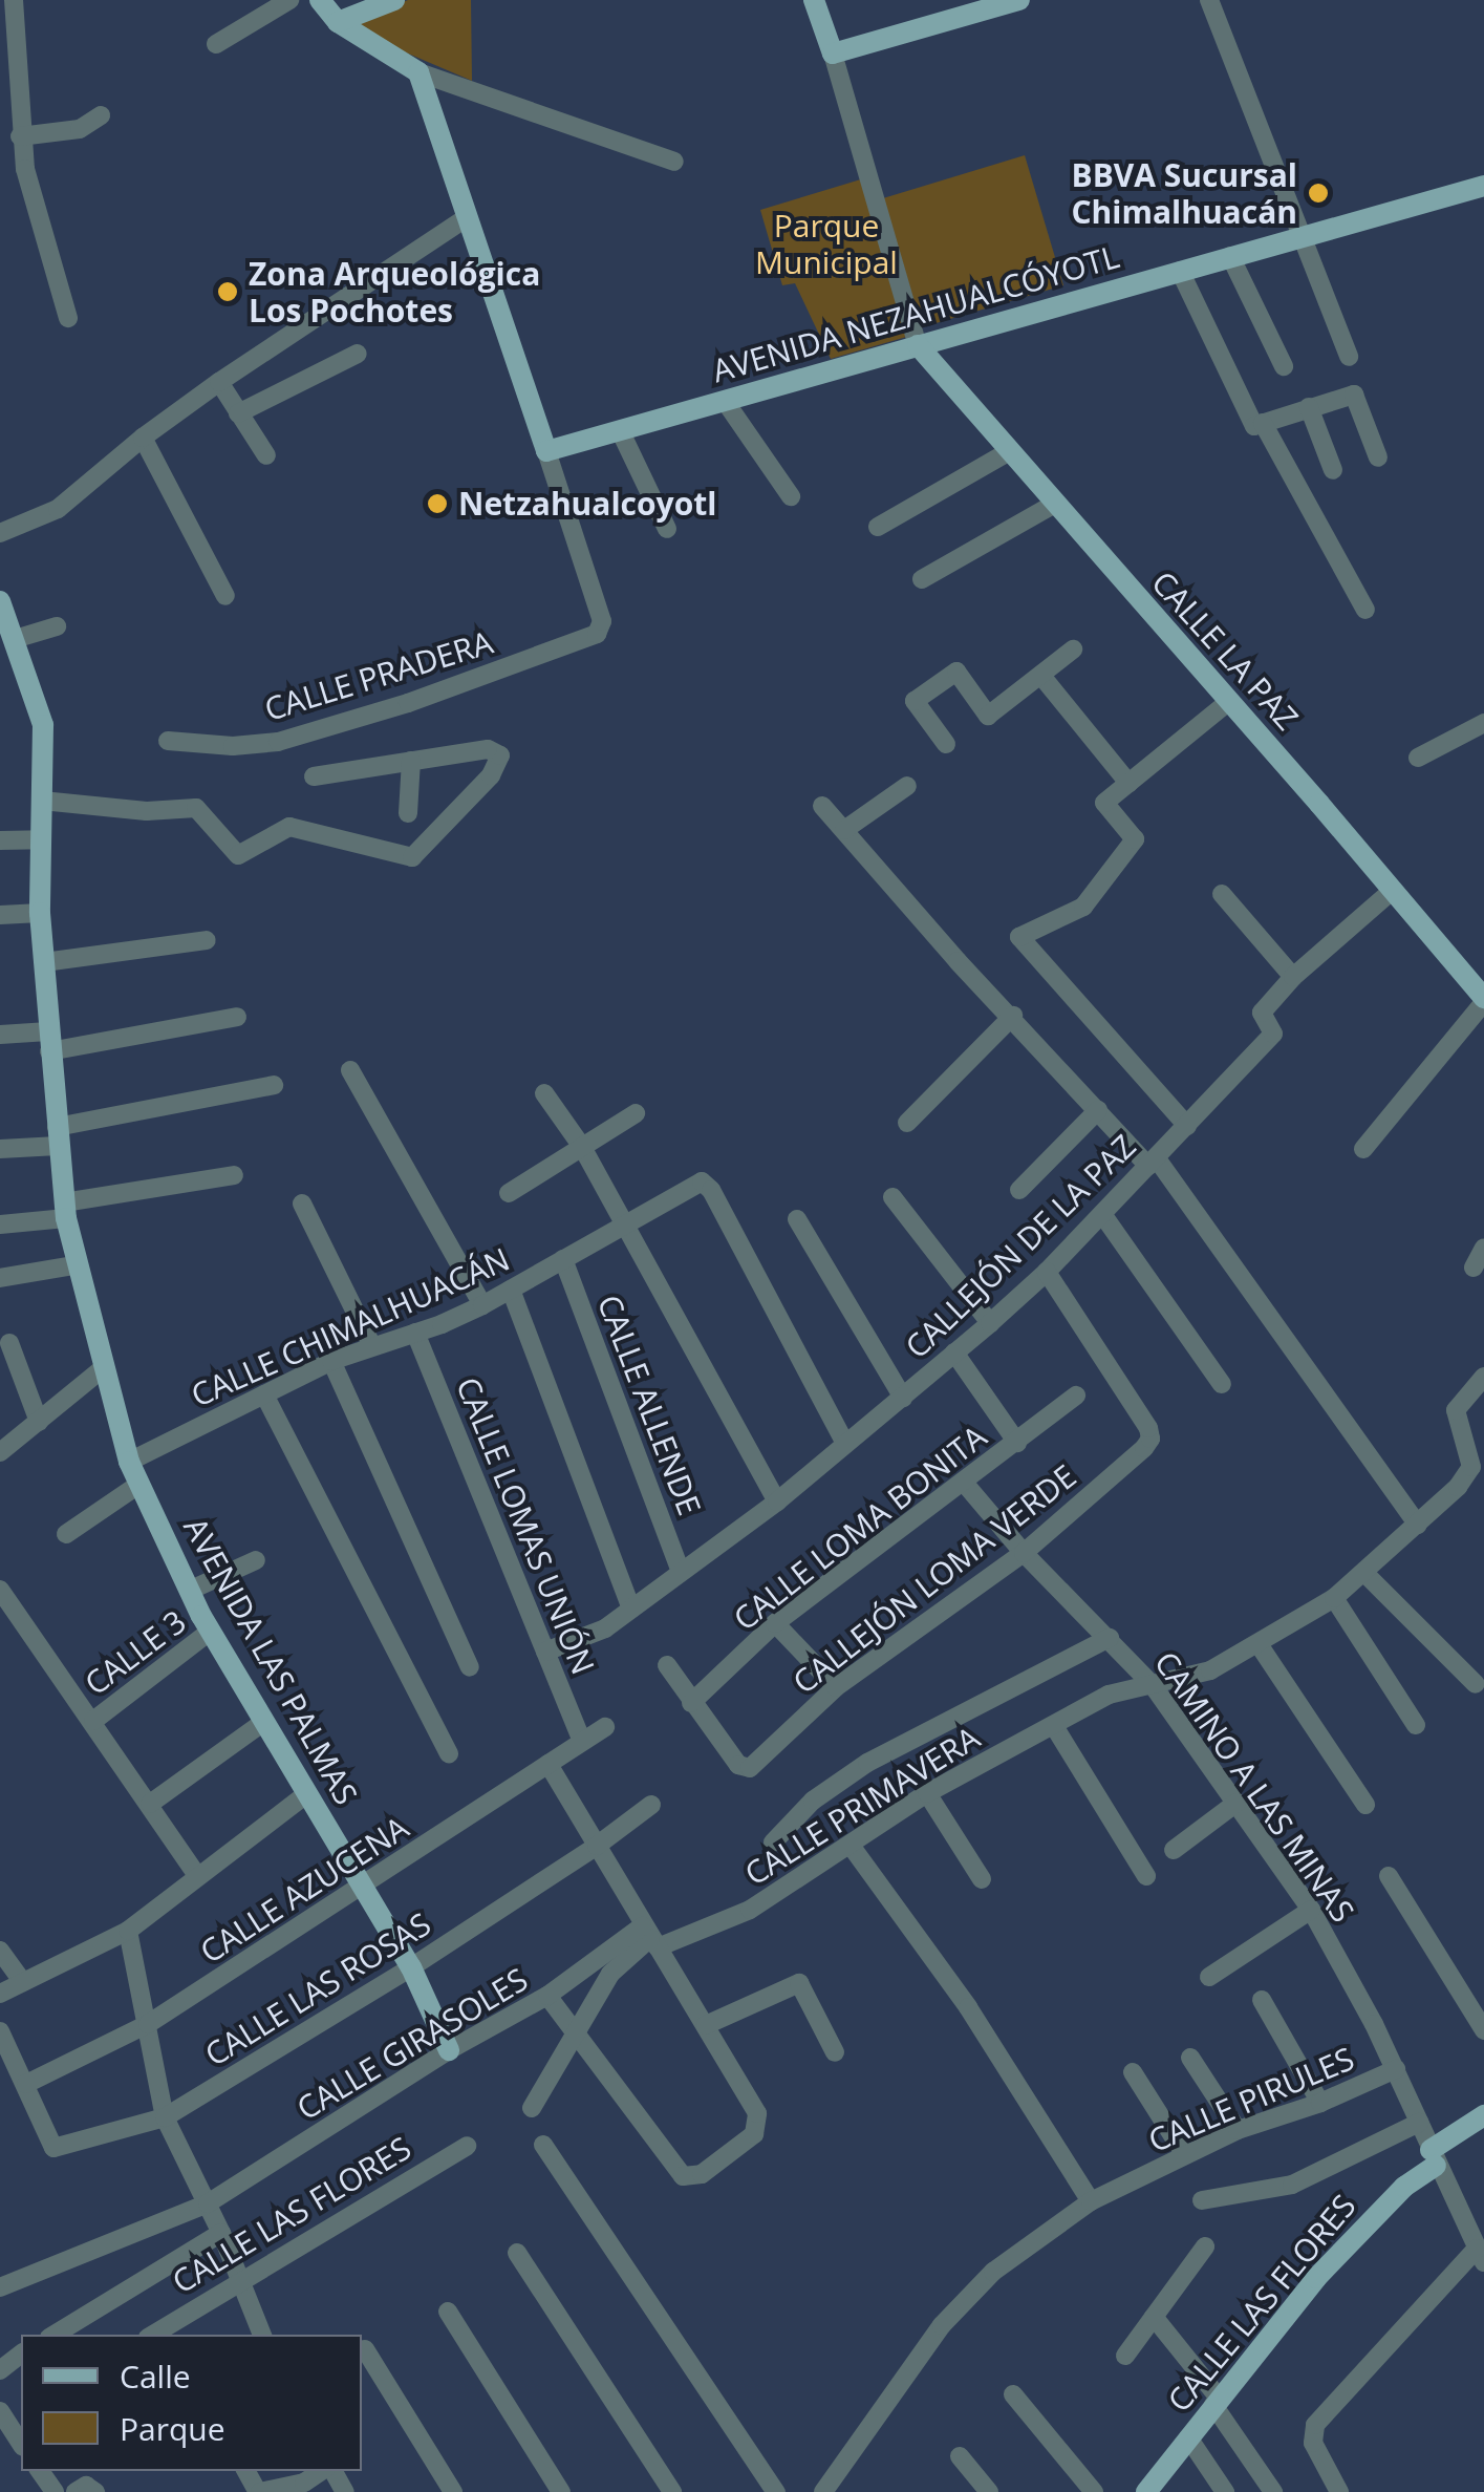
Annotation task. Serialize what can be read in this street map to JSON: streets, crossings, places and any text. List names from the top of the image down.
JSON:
{
  "streets": {
    "main road": [
      "AVENIDA NEZAHUALCÓYOTL",
      "CALLE LA PAZ",
      "AVENIDA LAS PALMAS",
      "CALLE LAS FLORES"
    ],
    "street": [
      "CALLE PRADERA",
      "CALLEJÓN DE LA PAZ",
      "CALLE CHIMALHUACÁN",
      "CALLE ALLENDE",
      "CALLE LOMAS UNIÓN",
      "CALLE LOMA BONITA",
      "CALLEJÓN LOMA VERDE",
      "CALLE 3",
      "CAMINO A LAS MINAS",
      "CALLE PRIMAVERA",
      "CALLE AZUCENA",
      "CALLE LAS ROSAS",
      "CALLE GIRASOLES",
      "CALLE PIRULES"
    ]
  },
  "crossings": [
    ["AVENIDA NEZAHUALCÓYOTL", "CALLE LA PAZ"],
    ["AVENIDA NEZAHUALCÓYOTL", "CALLE PRADERA"],
    ["CALLE LA PAZ", "CALLEJÓN DE LA PAZ"],
    ["CALLEJÓN DE LA PAZ", "CALLE CHIMALHUACÁN"],
    ["CALLEJÓN DE LA PAZ", "CALLE ALLENDE"],
    ["CALLEJÓN DE LA PAZ", "CALLE LOMAS UNIÓN"],
    ["CALLEJÓN DE LA PAZ", "CALLEJÓN LOMA VERDE"],
    ["CALLE CHIMALHUACÁN", "CALLE ALLENDE"],
    ["CALLE CHIMALHUACÁN", "CALLE LOMAS UNIÓN"],
    ["CALLE CHIMALHUACÁN", "AVENIDA LAS PALMAS"],
    ["CALLE LOMAS UNIÓN", "CALLE AZUCENA"],
    ["CALLE LOMA BONITA", "CALLEJÓN LOMA VERDE"],
    ["CALLE LOMA BONITA", "CAMINO A LAS MINAS"],
    ["CALLEJÓN LOMA VERDE", "CAMINO A LAS MINAS"],
    ["CALLE 3", "AVENIDA LAS PALMAS"],
    ["AVENIDA LAS PALMAS", "CALLE AZUCENA"],
    ["AVENIDA LAS PALMAS", "CALLE LAS ROSAS"],
    ["AVENIDA LAS PALMAS", "CALLE GIRASOLES"],
    ["CAMINO A LAS MINAS", "CALLE PRIMAVERA"],
    ["CAMINO A LAS MINAS", "CALLE PIRULES"],
    ["CAMINO A LAS MINAS", "CALLE LAS FLORES"],
    ["CALLE PRIMAVERA", "CALLE GIRASOLES"],
    ["CALLE AZUCENA", "CALLE LAS ROSAS"]
  ],
  "parks": ["Parque Municipal"],
  "places": ["BBVA Sucursal Chimalhuacán", "Zona Arqueológica Los Pochotes", "Netzahualcoyotl"],
  "legend": ["Calle", "Parque"]
}
